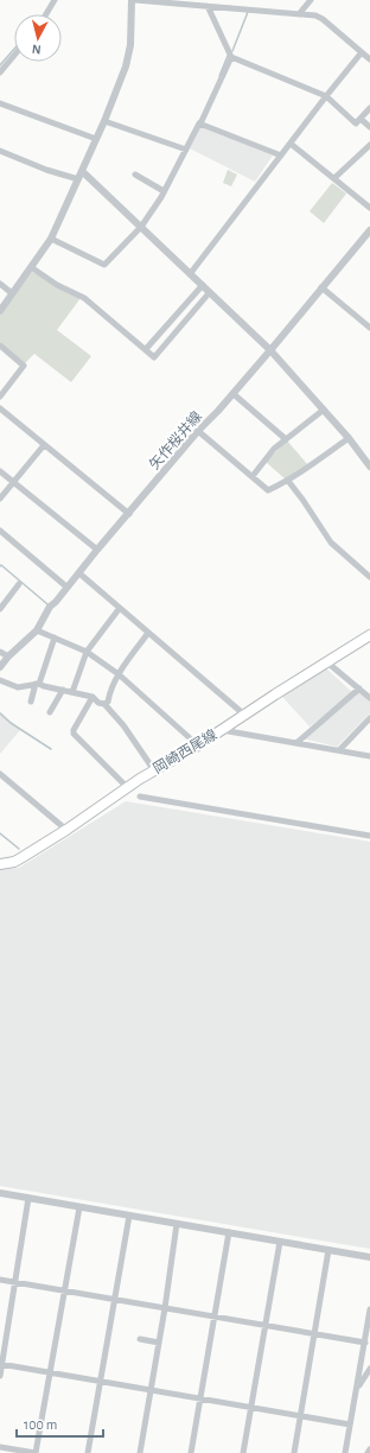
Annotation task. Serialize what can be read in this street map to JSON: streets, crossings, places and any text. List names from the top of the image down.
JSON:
{
  "streets": {
    "main road": ["岡崎西尾線"],
    "street": ["矢作桜井線"]
  },
  "scale_bar": "100 m",
  "north": "bottom"
}
